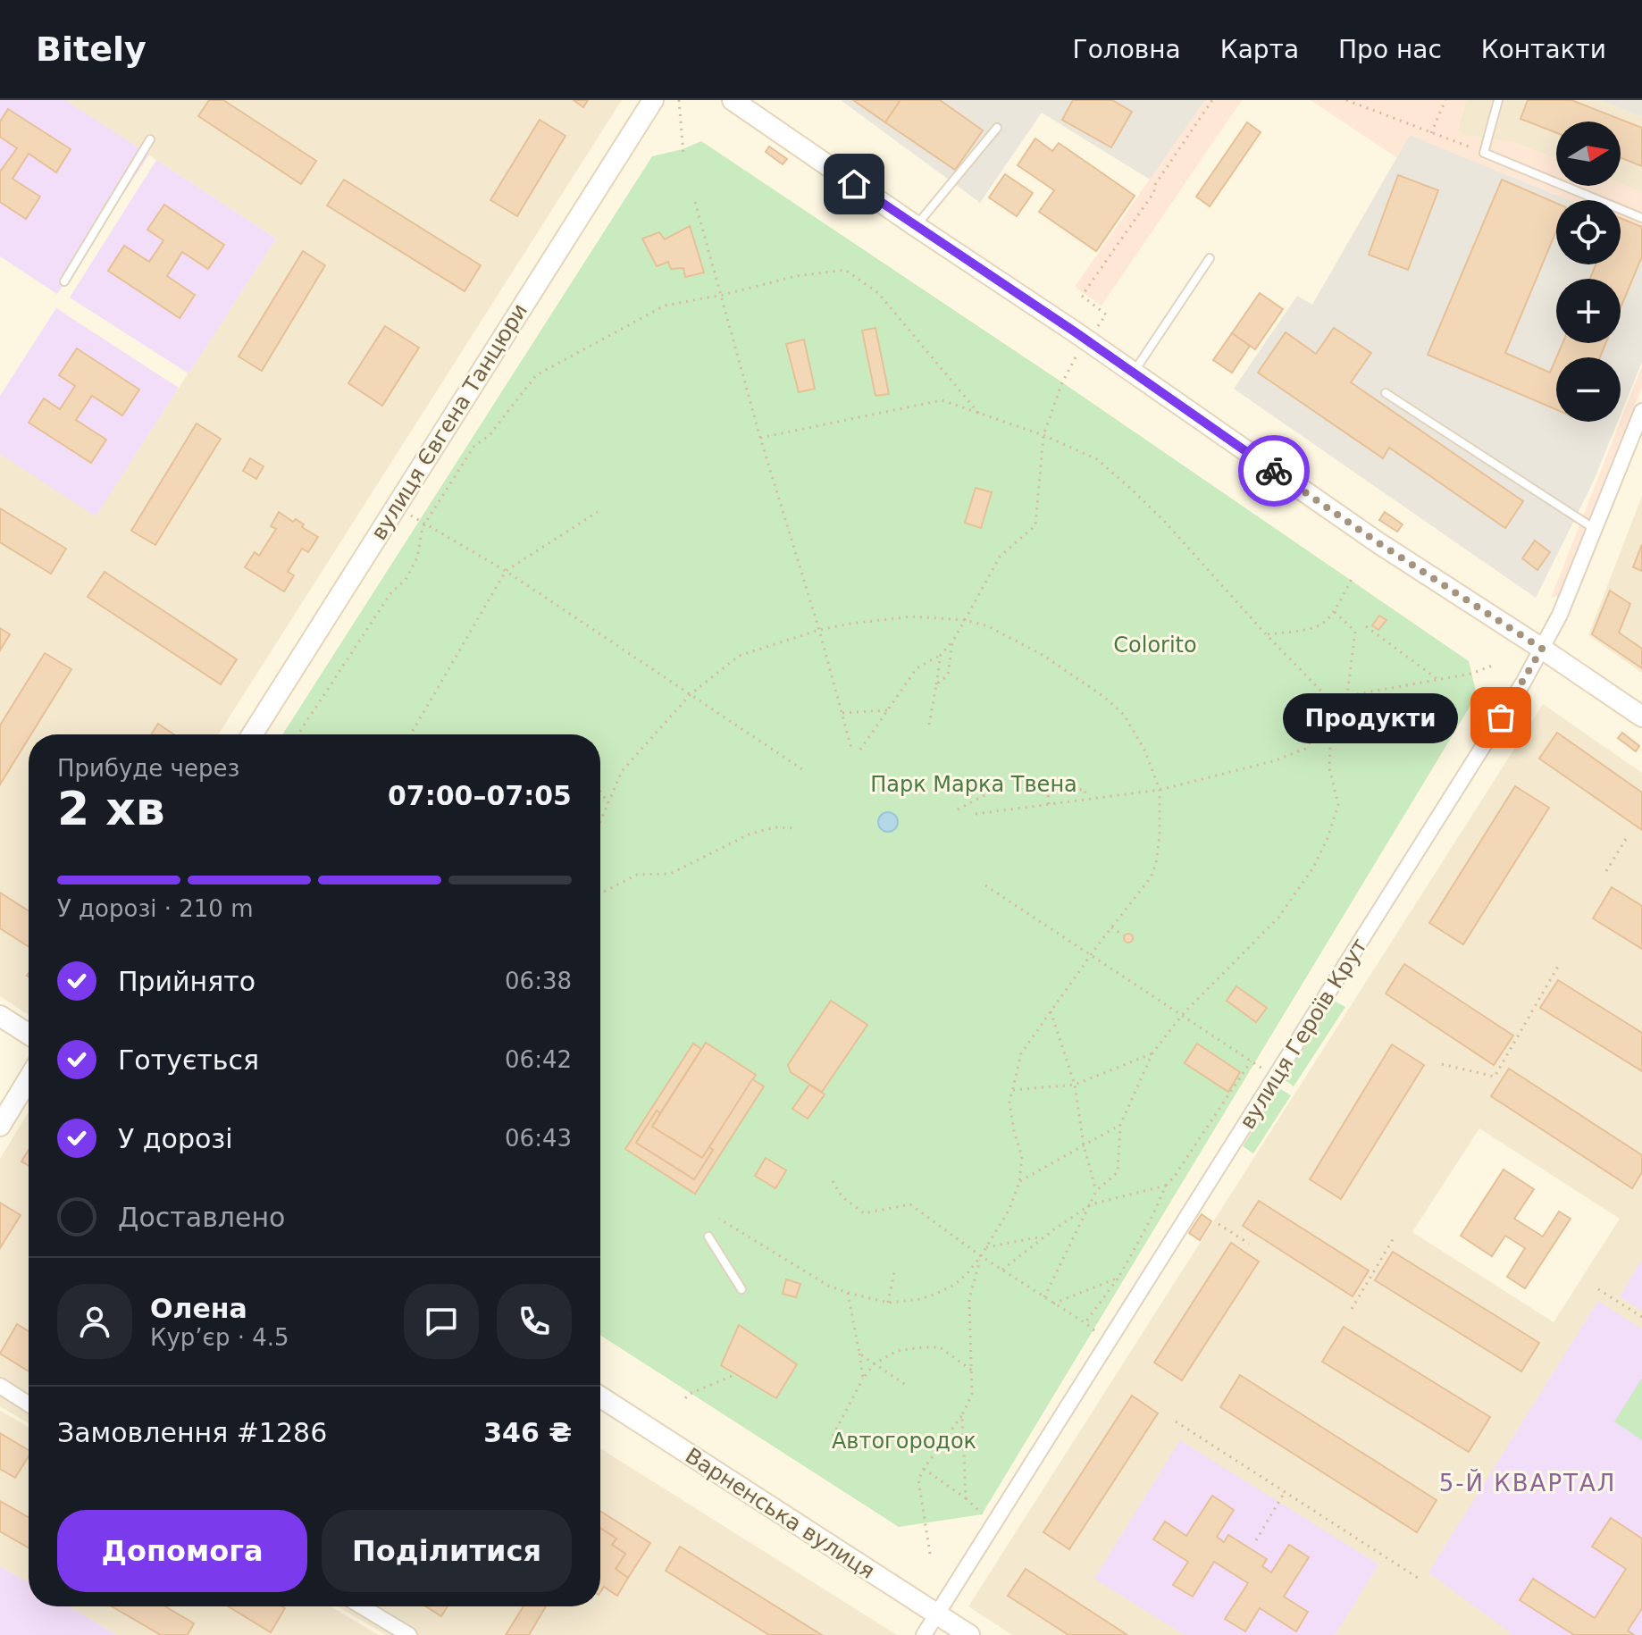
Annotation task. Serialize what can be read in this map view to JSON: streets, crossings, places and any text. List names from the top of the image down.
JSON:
{
  "streets": {
    "street": ["вулиця Євгена Танцюри", "вулиця Героїв Крут", "Варненська вулиця"]
  },
  "crossings": [
    ["вулиця Героїв Крут", "Варненська вулиця"]
  ],
  "districts": ["5-Й КВАРТАЛ"],
  "parks": ["Colorito", "Парк Марка Твена", "Автогородок"],
  "places": ["Продукти"],
  "north": "right",
  "page": {
    "header": "Bitely",
    "nav": [
      "Головна",
      "Карта",
      "Про нас",
      "Контакти"
    ],
    "map_buttons": ["+", "−"],
    "bubble": "Продукти",
    "heading": ["2 хв", "Прибуде через", "07:00–07:05"],
    "panel": [
      "Олена",
      "Кур’єр · 4.5",
      "Замовлення #1286",
      "346 ₴"
    ],
    "bar": "У дорозі · 210 m",
    "list": [
      ["Прийнято", "06:38"],
      ["Готується", "06:42"],
      ["У дорозі", "06:43"],
      "Доставлено"
    ],
    "buttons": ["Допомога", "Поділитися"]
  }
}
